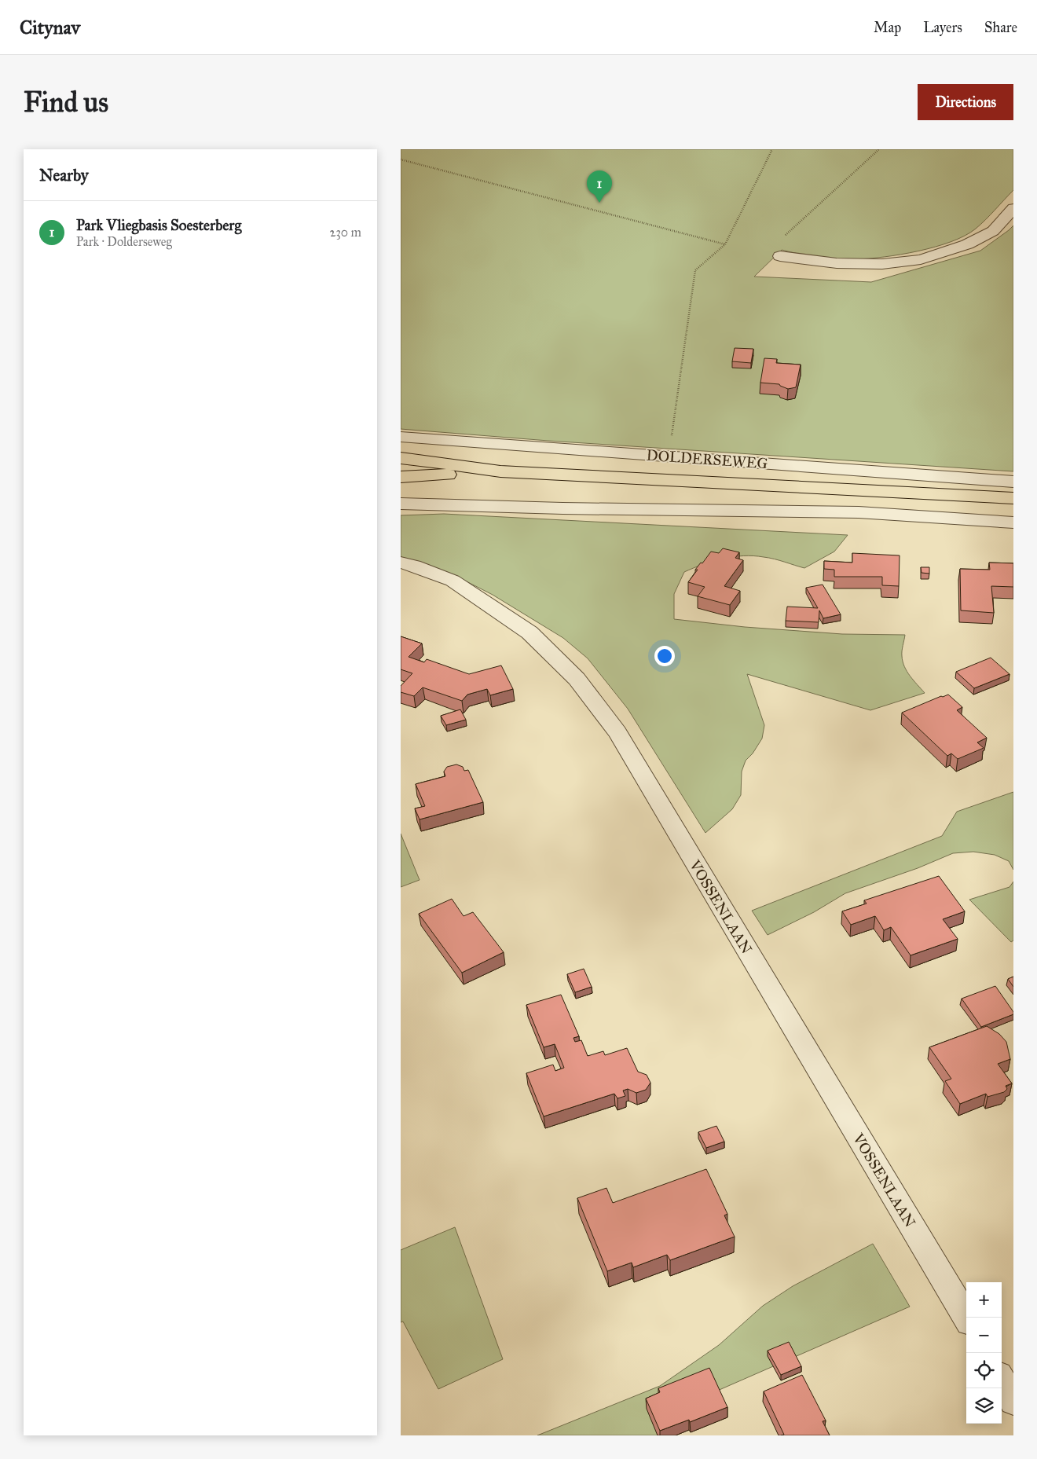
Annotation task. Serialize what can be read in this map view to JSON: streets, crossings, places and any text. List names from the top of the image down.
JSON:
{
  "streets": {
    "main road": ["DOLDERSEWEG"],
    "street": ["VOSSENLAAN"]
  },
  "page": {
    "header": "Citynav",
    "nav": ["Map", "Layers", "Share"],
    "buttons": "Directions",
    "title": "Find us",
    "heading": "Nearby",
    "pins": "1",
    "list": [
      {
        "mark": "1",
        "name": "Park Vliegbasis Soesterberg",
        "note": "Park · Dolderseweg",
        "value": "230 m"
      }
    ],
    "map_buttons": ["+", "−"]
  }
}
